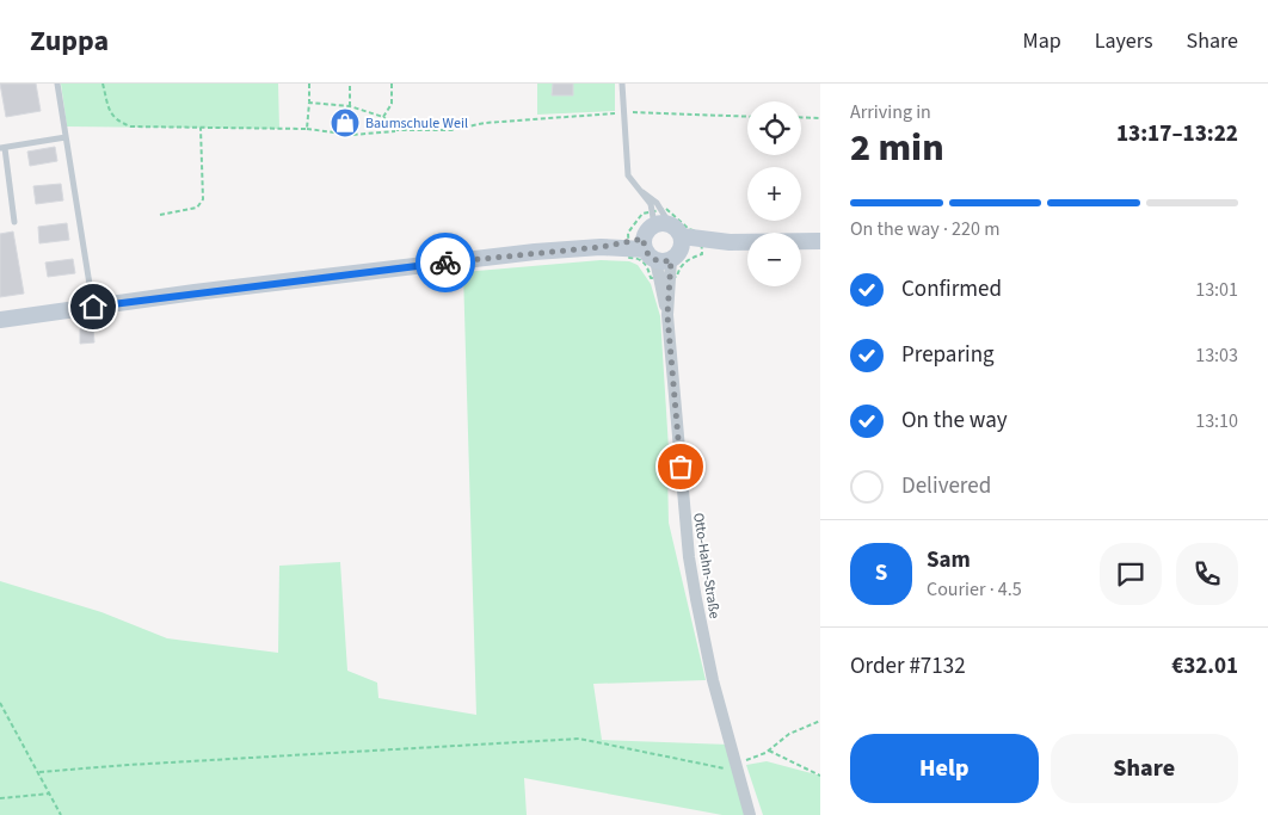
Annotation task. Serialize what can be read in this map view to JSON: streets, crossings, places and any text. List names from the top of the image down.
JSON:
{
  "streets": {
    "street": ["Otto-Hahn-Straße"]
  },
  "places": {
    "shop": ["Baumschule Weil"]
  },
  "page": {
    "header": "Zuppa",
    "nav": ["Map", "Layers", "Share"],
    "heading": ["2 min", "Arriving in", "13:17–13:22"],
    "panel": [
      "Sam",
      "Courier · 4.5",
      "Order #7132",
      "€32.01"
    ],
    "map_buttons": ["+", "−"],
    "bar": "On the way · 220 m",
    "list": [
      ["Confirmed", "13:01"],
      ["Preparing", "13:03"],
      ["On the way", "13:10"],
      "Delivered"
    ],
    "round": "S",
    "buttons": ["Help", "Share"]
  }
}
